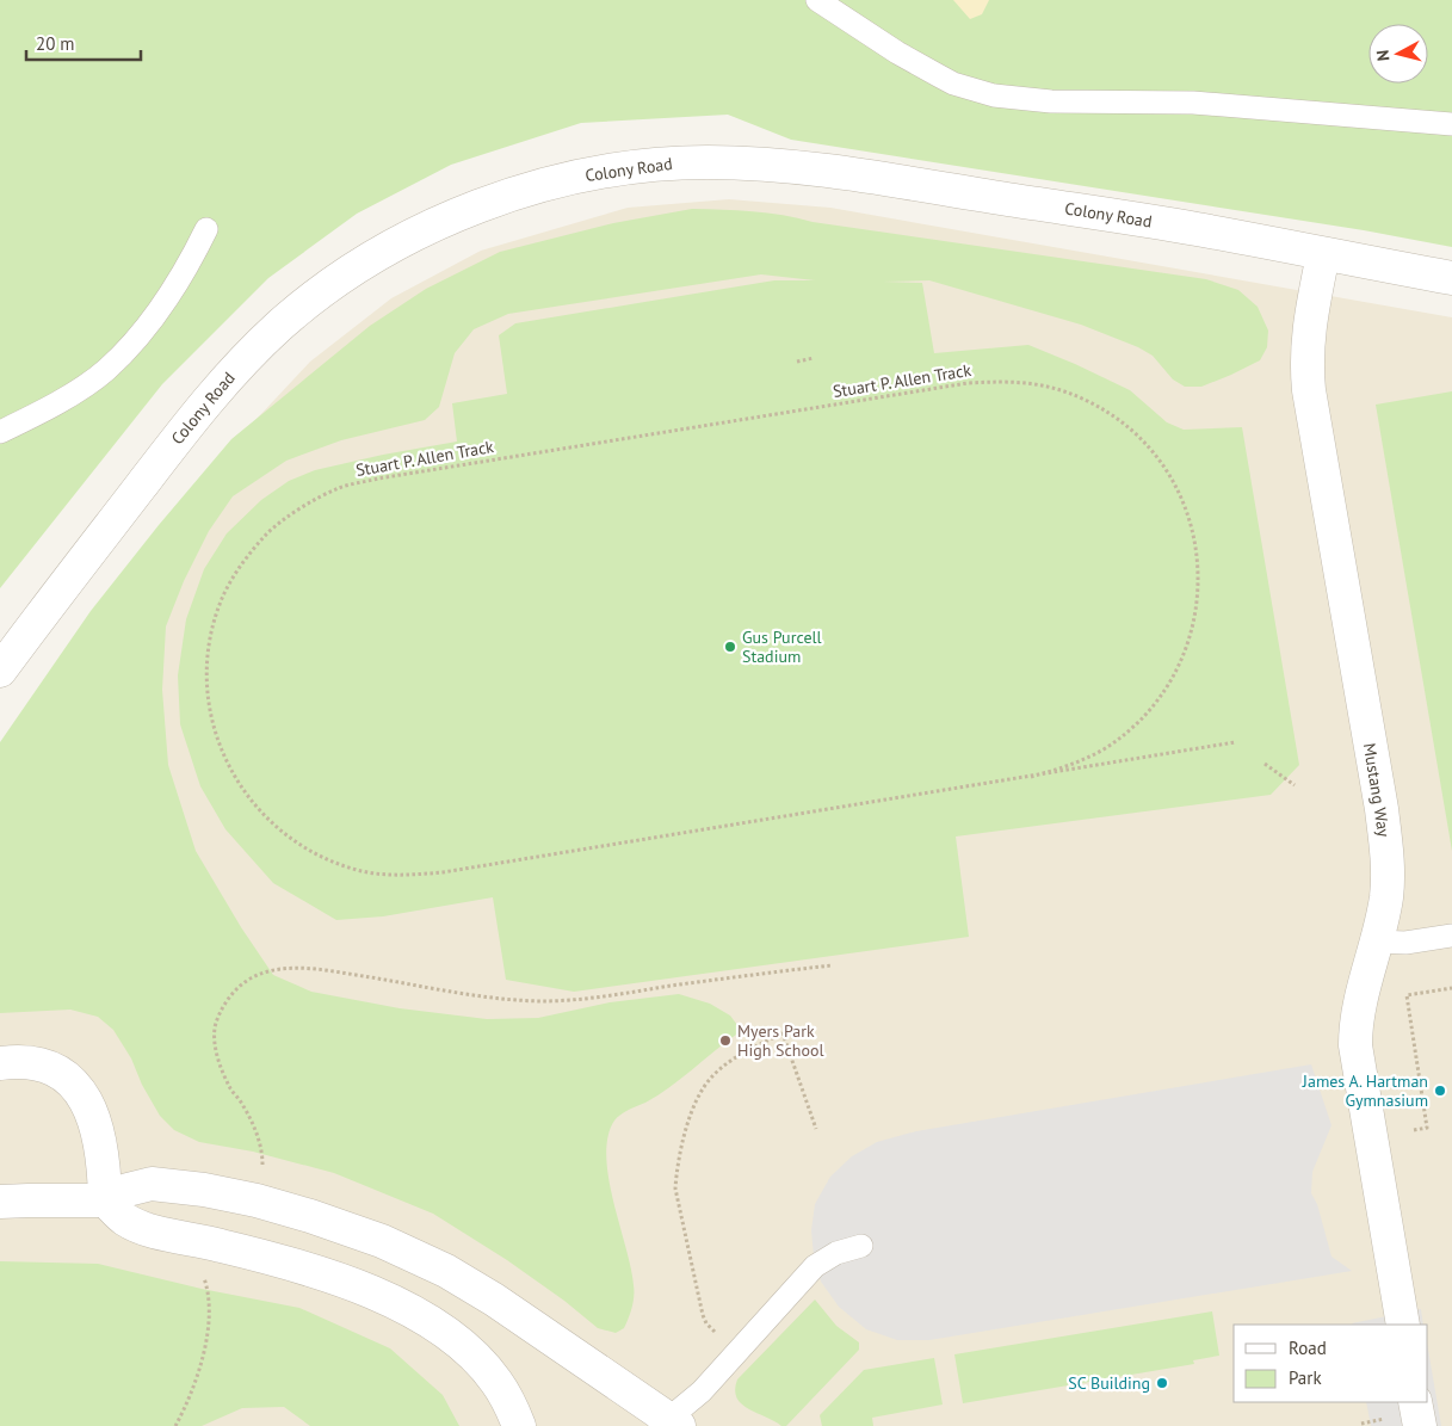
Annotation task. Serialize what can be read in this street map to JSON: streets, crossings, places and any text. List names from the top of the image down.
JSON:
{
  "streets": {
    "street": ["Colony Road", "Mustang Way"],
    "path": ["Stuart P. Allen Track"]
  },
  "crossings": [
    ["Colony Road", "Mustang Way"]
  ],
  "places": [
    "Gus Purcell Stadium",
    "Myers Park High School",
    "James A. Hartman Gymnasium",
    "SC Building"
  ],
  "legend": ["Road", "Park"],
  "scale_bar": "20 m",
  "north": "left"
}
